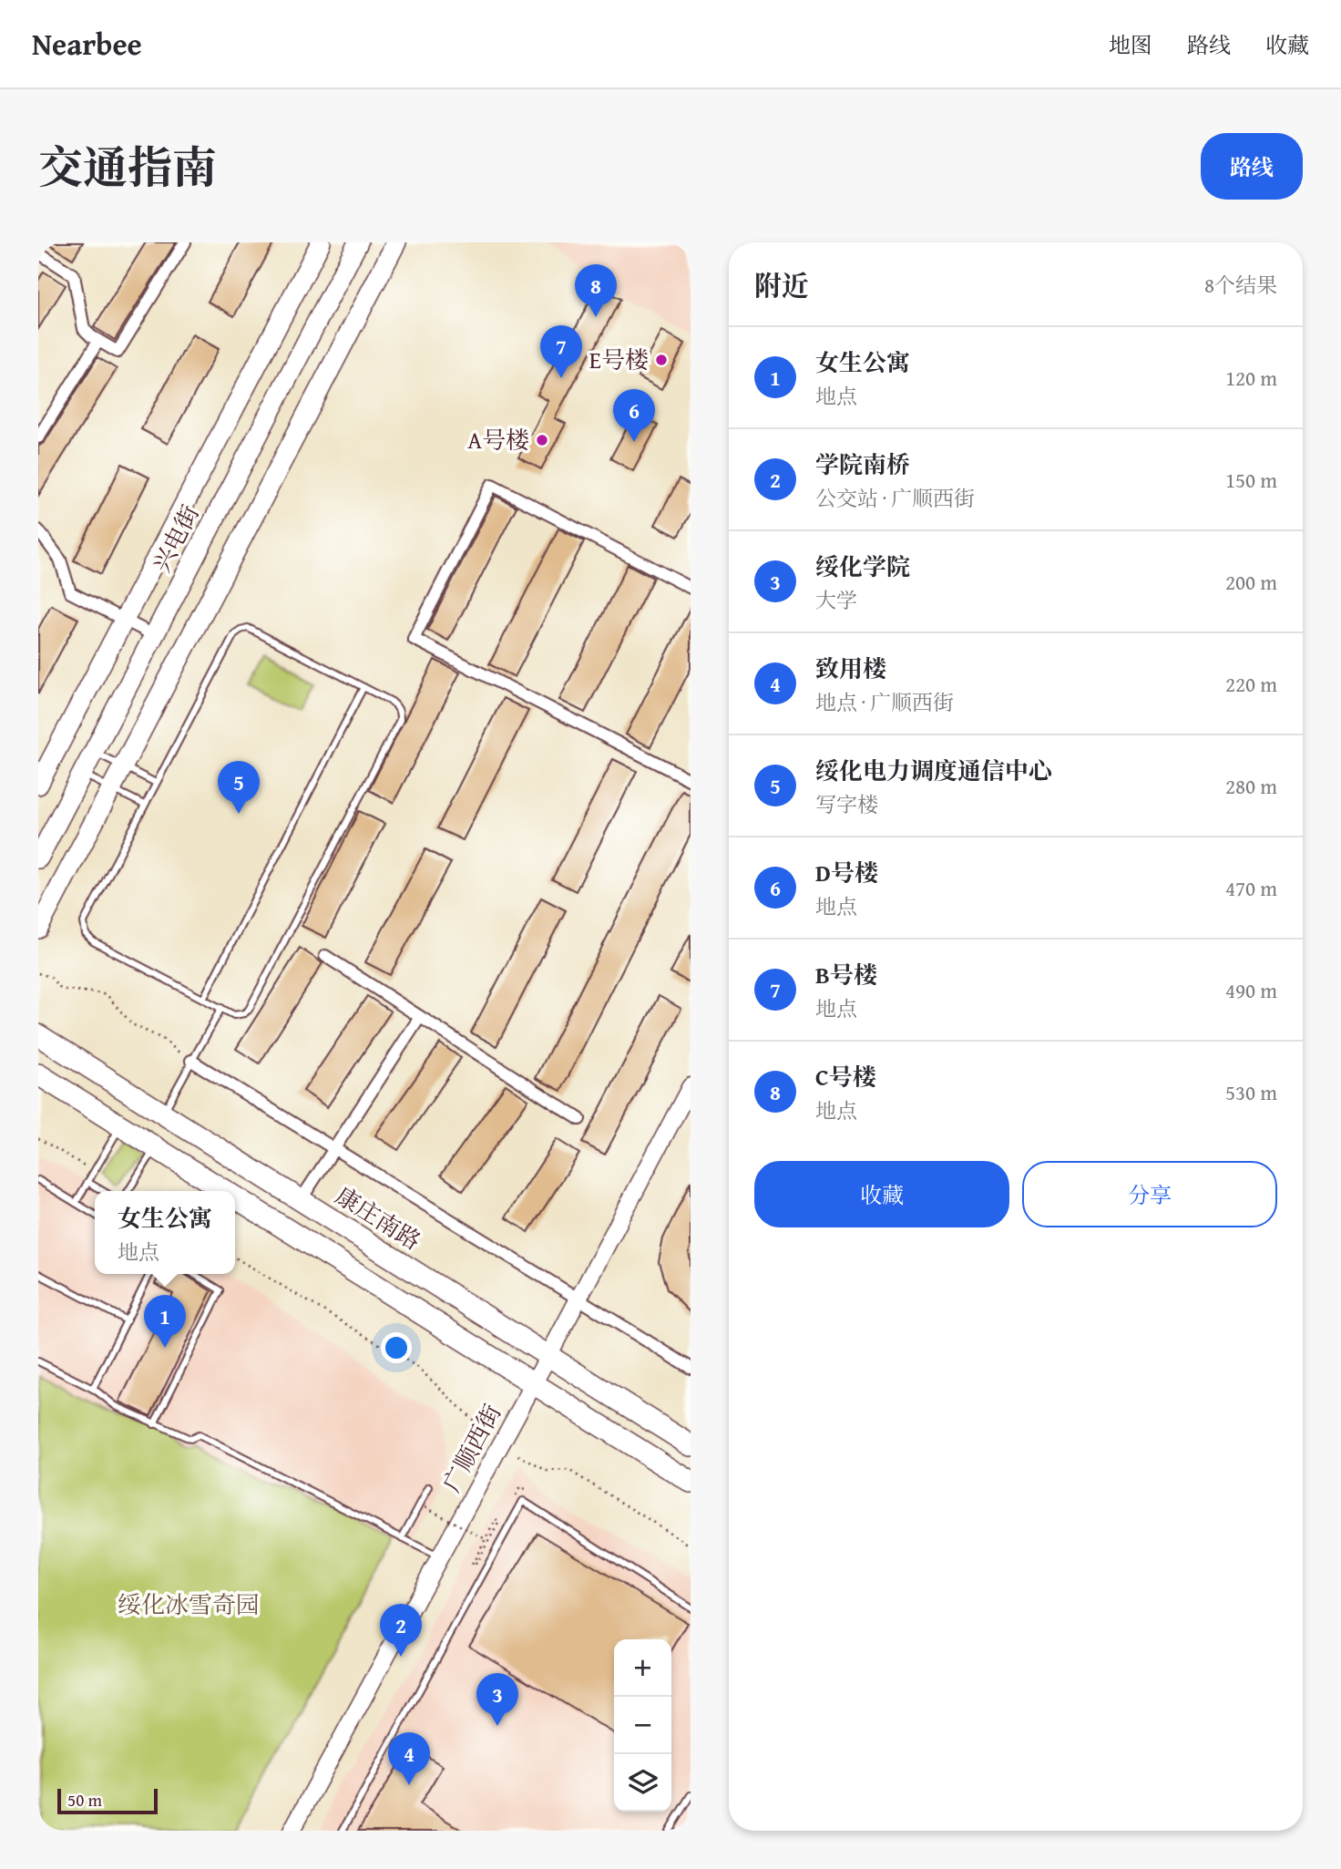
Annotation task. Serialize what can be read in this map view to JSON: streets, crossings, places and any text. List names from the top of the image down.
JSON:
{
  "streets": {
    "highway": ["康庄南路"],
    "main road": ["兴电街", "广顺西街"]
  },
  "crossings": [
    ["康庄南路", "广顺西街"]
  ],
  "parks": ["绥化冰雪奇园"],
  "places": ["E号楼", "A号楼"],
  "scale_bar": "50 m",
  "page": {
    "header": "Nearbee",
    "nav": ["地图", "路线", "收藏"],
    "title": "交通指南",
    "buttons": [
      "路线",
      ["收藏", "分享"]
    ],
    "heading": ["附近", "8个结果"],
    "pins": [
      "8",
      "7",
      "6",
      "5",
      "1",
      "2",
      "3",
      "4"
    ],
    "list": [
      {
        "mark": "1",
        "name": "女生公寓",
        "note": "地点",
        "value": "120 m"
      },
      {
        "mark": "2",
        "name": "学院南桥",
        "note": "公交站 · 广顺西街",
        "value": "150 m"
      },
      {
        "mark": "3",
        "name": "绥化学院",
        "note": "大学",
        "value": "200 m"
      },
      {
        "mark": "4",
        "name": "致用楼",
        "note": "地点 · 广顺西街",
        "value": "220 m"
      },
      {
        "mark": "5",
        "name": "绥化电力调度通信中心",
        "note": "写字楼",
        "value": "280 m"
      },
      {
        "mark": "6",
        "name": "D号楼",
        "note": "地点",
        "value": "470 m"
      },
      {
        "mark": "7",
        "name": "B号楼",
        "note": "地点",
        "value": "490 m"
      },
      {
        "mark": "8",
        "name": "C号楼",
        "note": "地点",
        "value": "530 m"
      }
    ],
    "popup": ["女生公寓", "地点"],
    "map_buttons": ["+", "−"],
    "scale": "50 m"
  }
}
